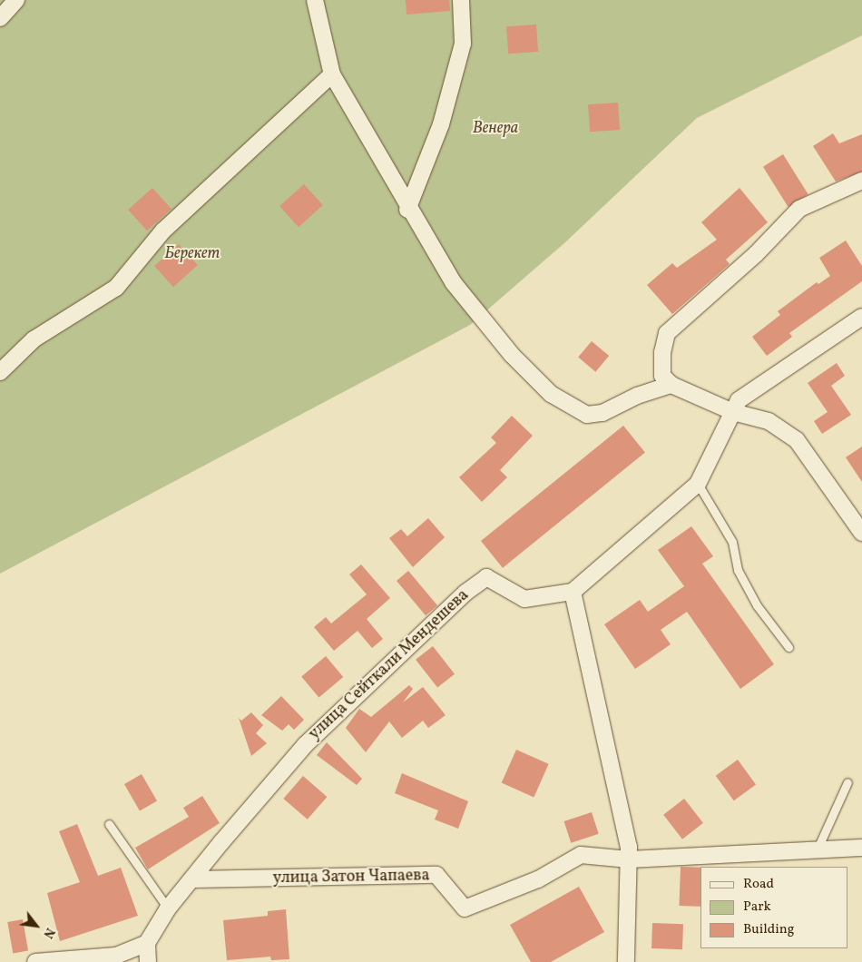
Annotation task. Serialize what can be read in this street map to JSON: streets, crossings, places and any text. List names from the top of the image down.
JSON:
{
  "streets": {
    "street": ["улица Сейткали Мендешева", "улица Затон Чапаева"]
  },
  "crossings": [
    ["улица Сейткали Мендешева", "улица Затон Чапаева"]
  ],
  "parks": ["Венера", "Берекет"],
  "legend": ["Road", "Park", "Building"],
  "north": "bottom right"
}
